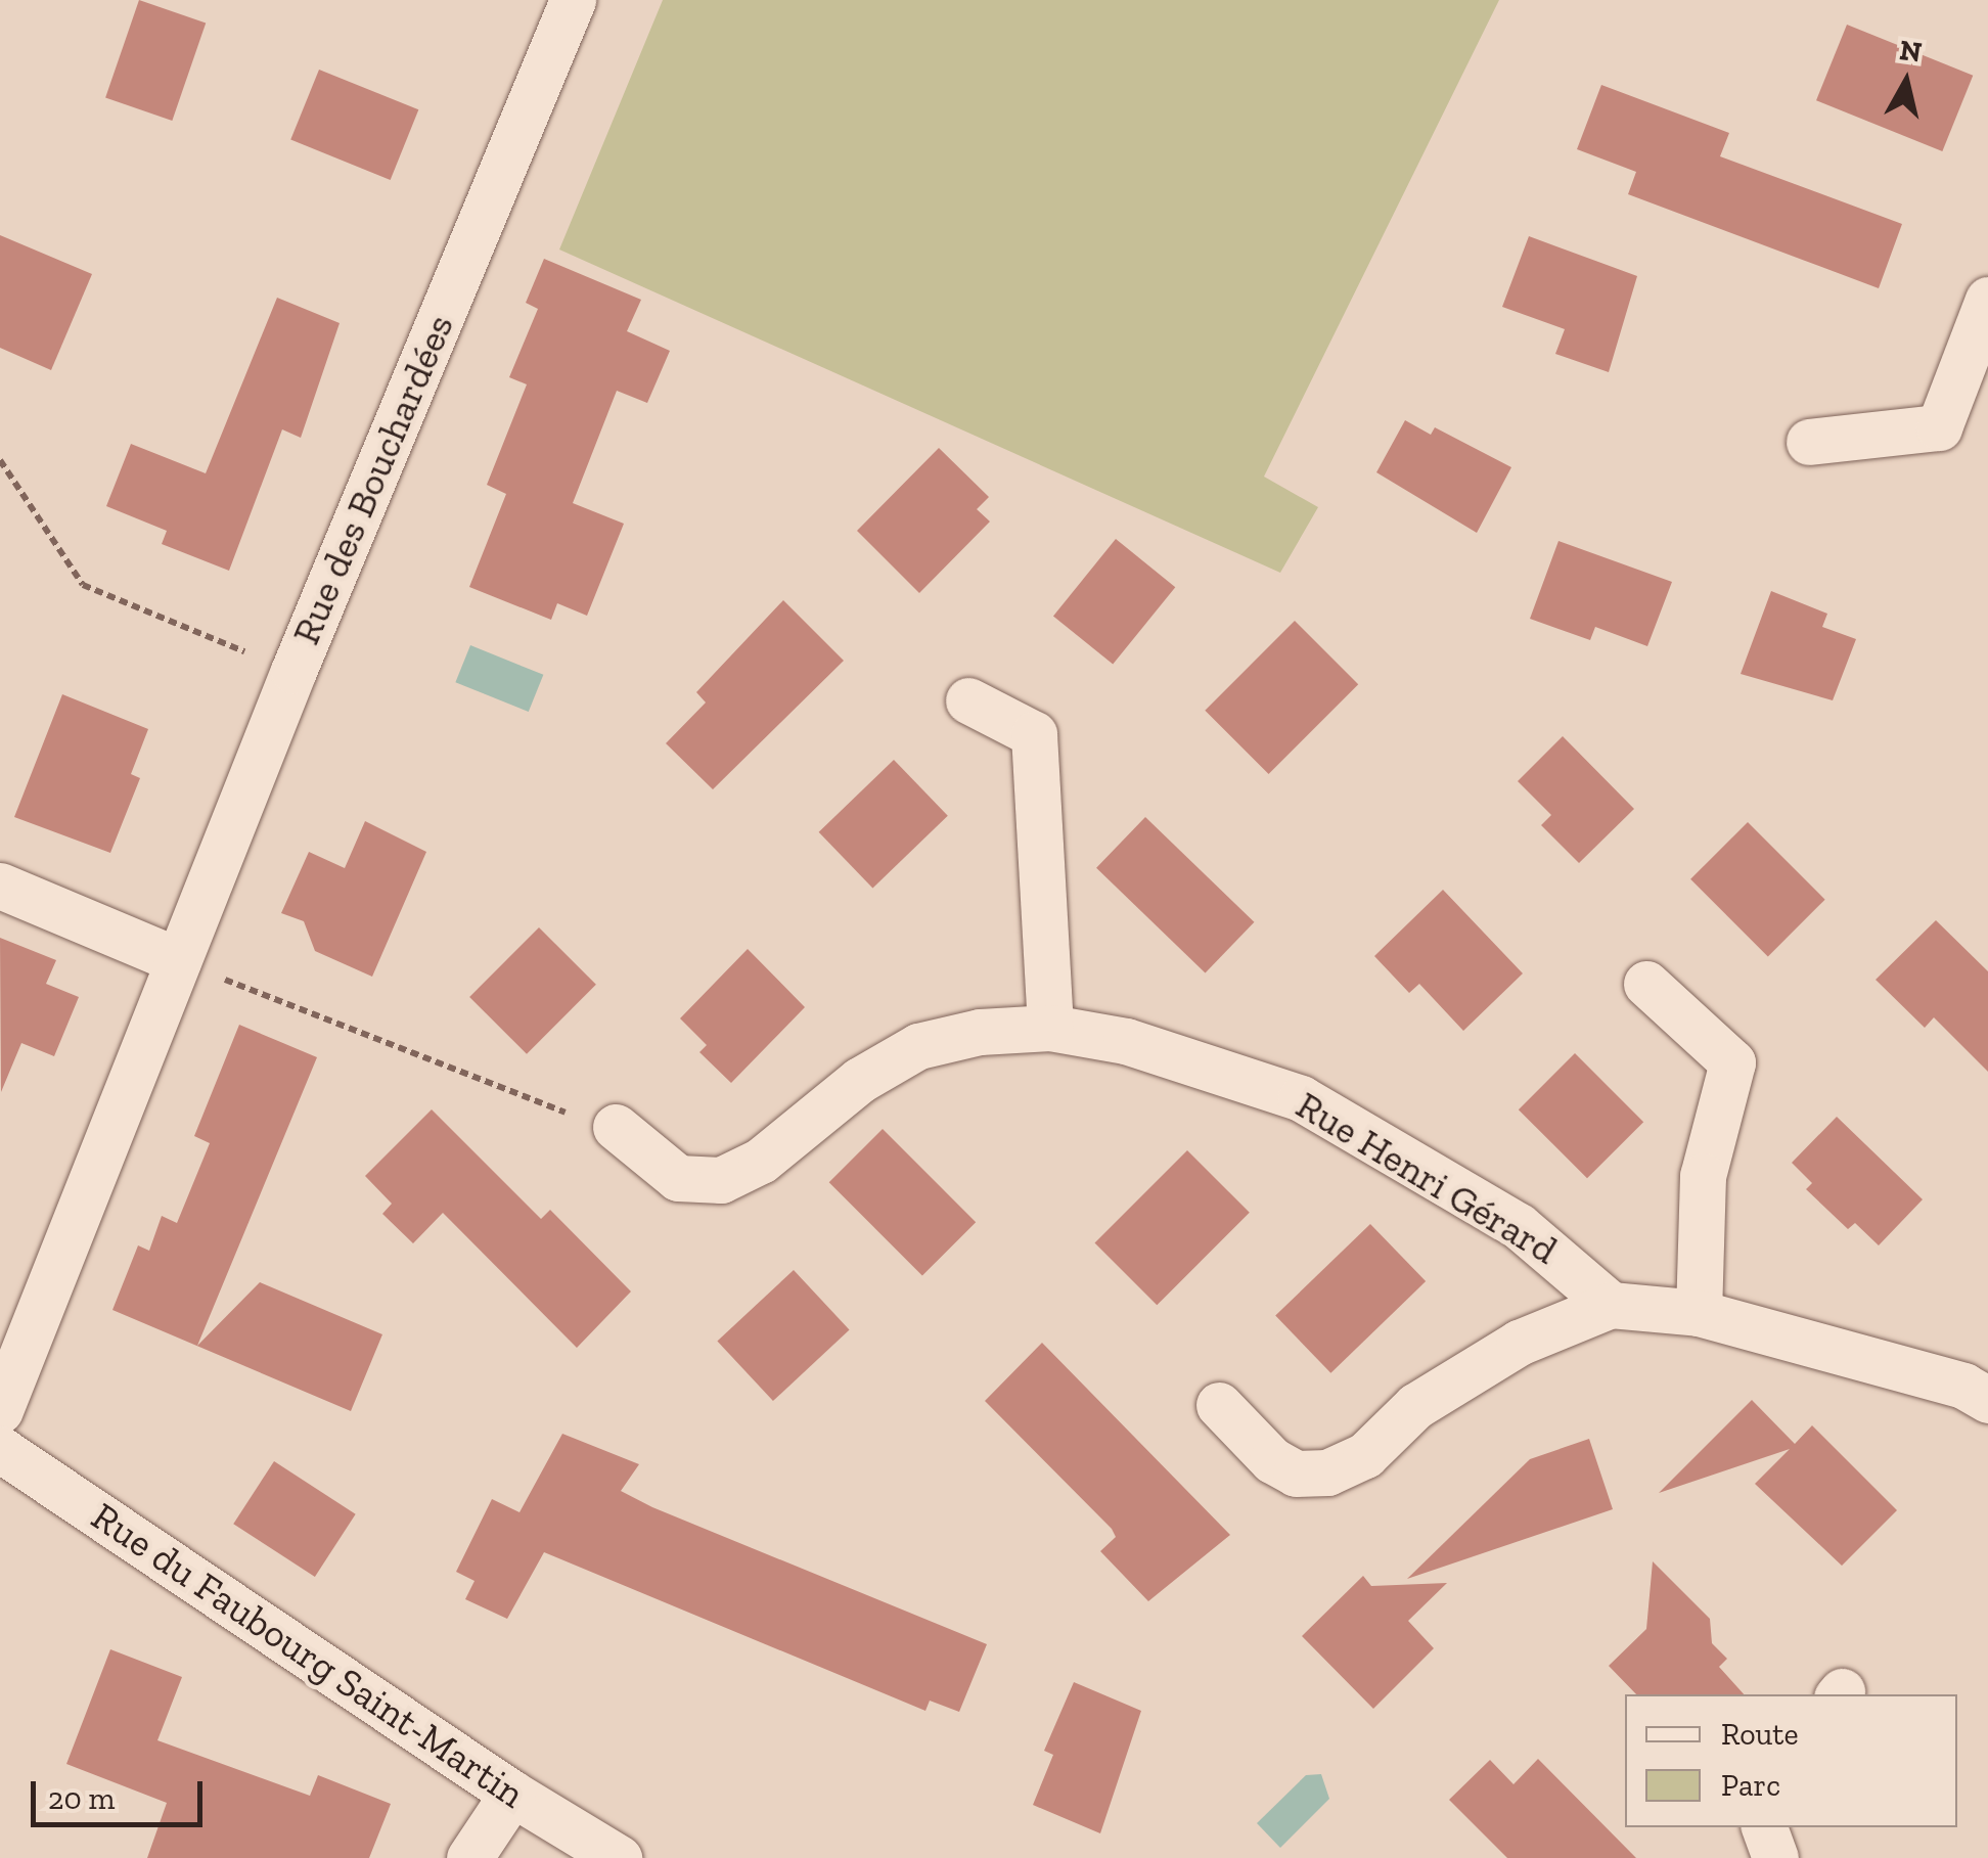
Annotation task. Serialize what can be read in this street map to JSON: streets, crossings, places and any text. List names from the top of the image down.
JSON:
{
  "streets": {
    "street": ["Rue des Bouchardées", "Rue Henri Gérard", "Rue du Faubourg Saint-Martin"]
  },
  "legend": ["Route", "Parc"],
  "scale_bar": "20 m",
  "north": "top"
}
